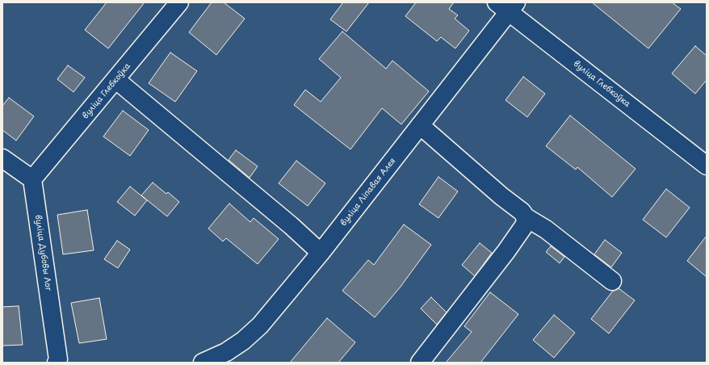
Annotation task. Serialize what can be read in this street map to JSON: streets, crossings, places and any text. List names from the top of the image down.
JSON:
{
  "streets": {
    "street": ["вуліца Глебкоўка", "вуліца Ліпавая Алея", "вуліца Дубовы Лог"]
  },
  "crossings": [
    ["вуліца Глебкоўка", "вуліца Ліпавая Алея"],
    ["вуліца Глебкоўка", "вуліца Дубовы Лог"]
  ]
}
